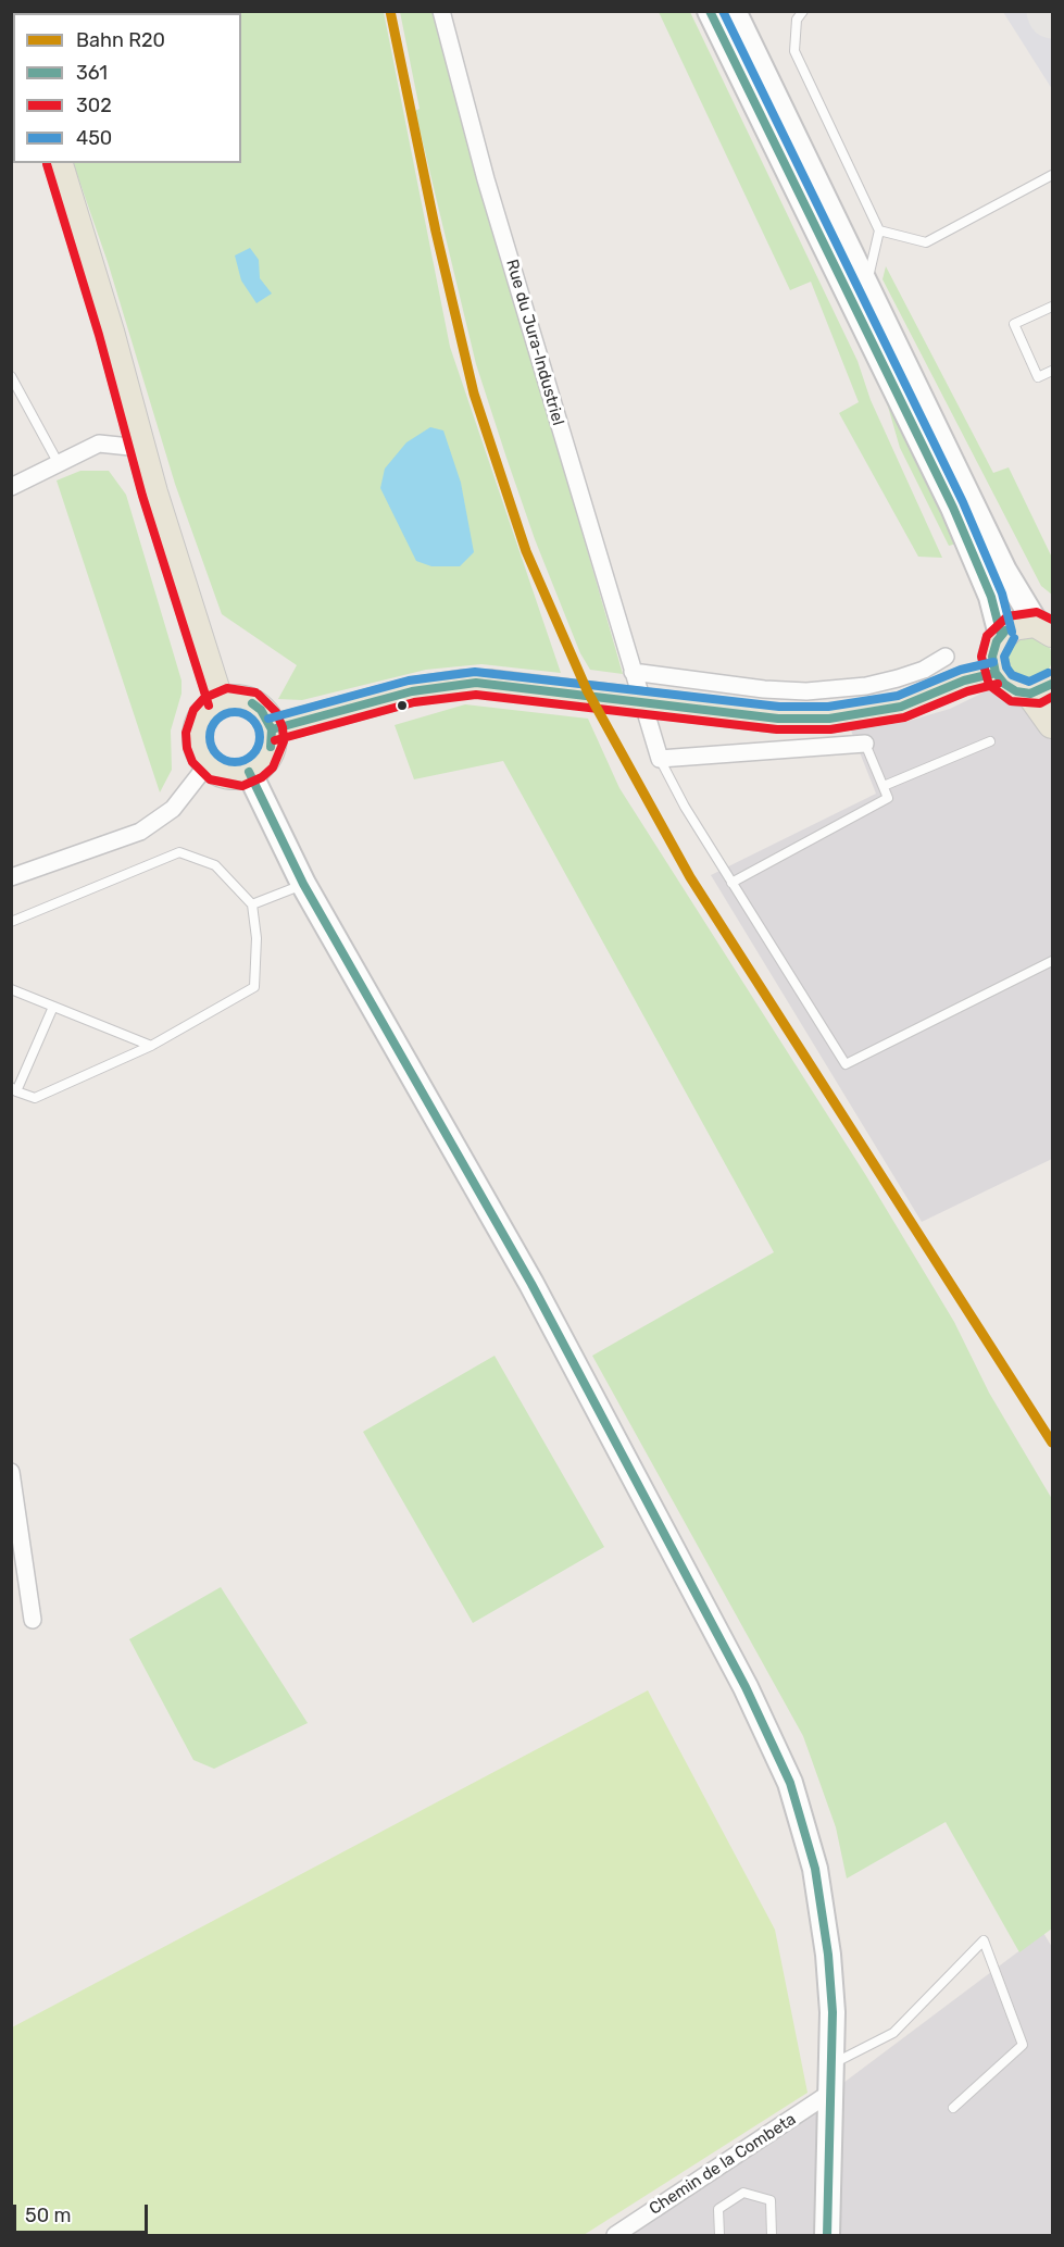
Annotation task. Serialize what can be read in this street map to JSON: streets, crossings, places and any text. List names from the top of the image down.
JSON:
{
  "streets": {
    "street": ["Rue du Jura-Industriel", "Chemin de la Combeta"]
  },
  "lines": [
    "rail line R20",
    "transit line 361",
    "transit line 450",
    "transit line 302"
  ],
  "legend": [
    "Bahn R20",
    "361",
    "302",
    "450"
  ],
  "scale_bar": "50 m"
}
